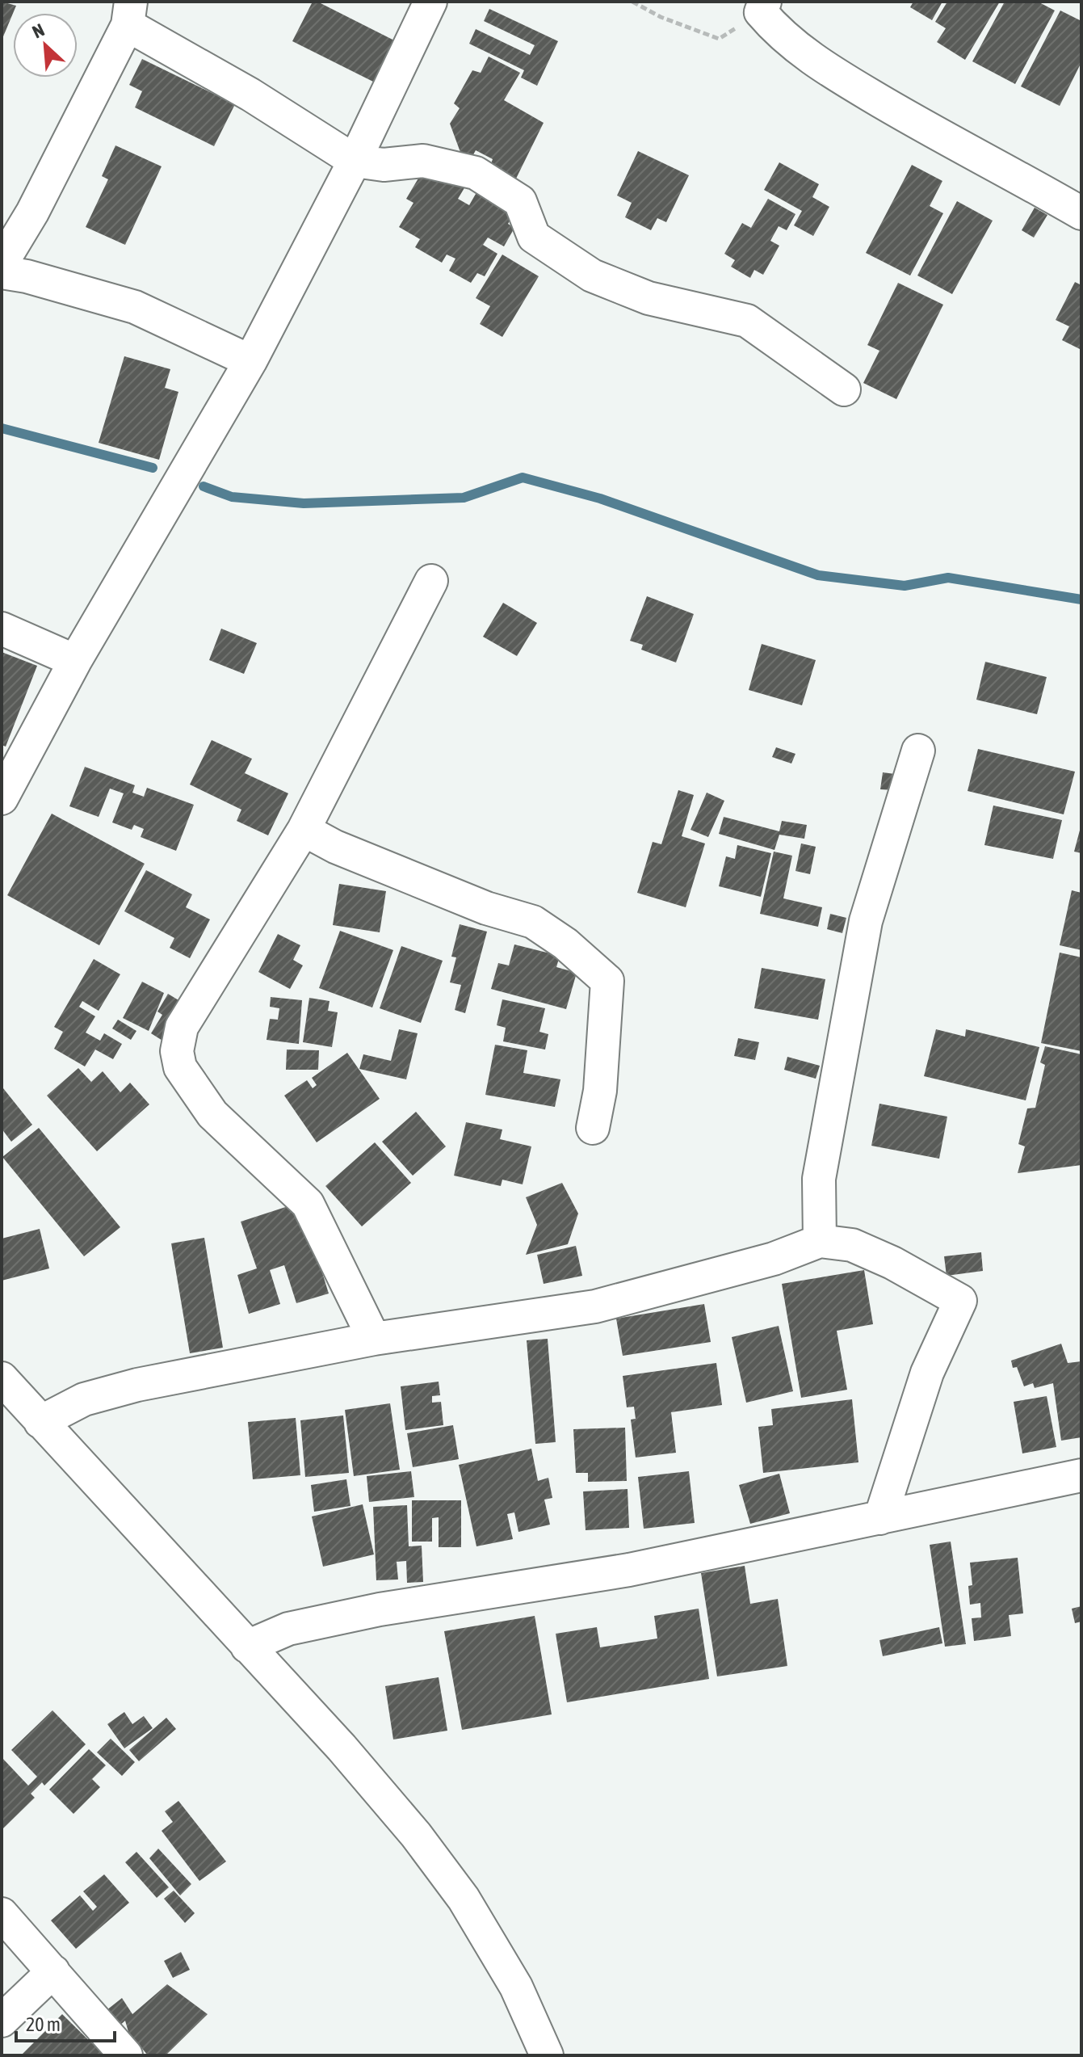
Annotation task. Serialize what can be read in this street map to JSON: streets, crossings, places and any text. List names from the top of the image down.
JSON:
{
  "scale_bar": "20 m",
  "north": "top left"
}
